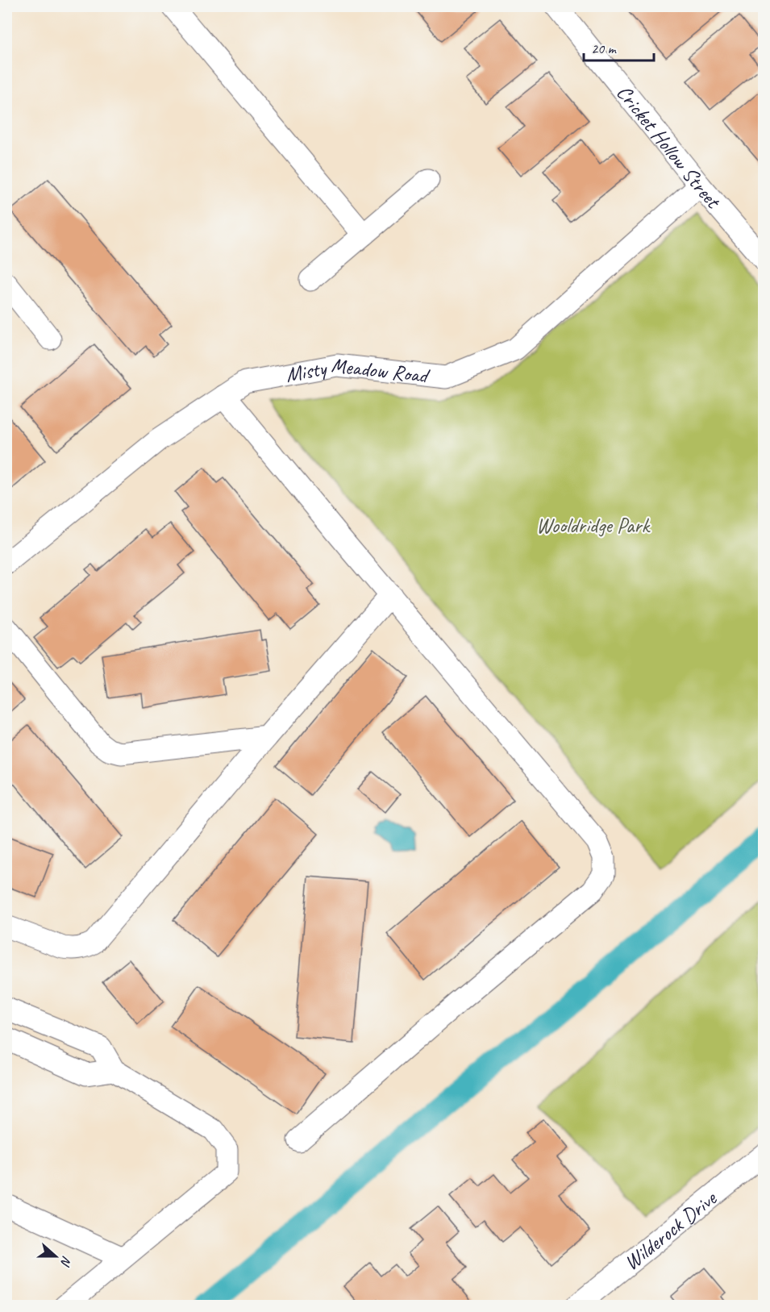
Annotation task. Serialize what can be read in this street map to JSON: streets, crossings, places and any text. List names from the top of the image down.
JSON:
{
  "streets": {
    "street": ["Cricket Hollow Street", "Misty Meadow Road", "Wilderock Drive"]
  },
  "crossings": [
    ["Cricket Hollow Street", "Misty Meadow Road"]
  ],
  "parks": ["Wooldridge Park"],
  "scale_bar": "20 m",
  "north": "right"
}
